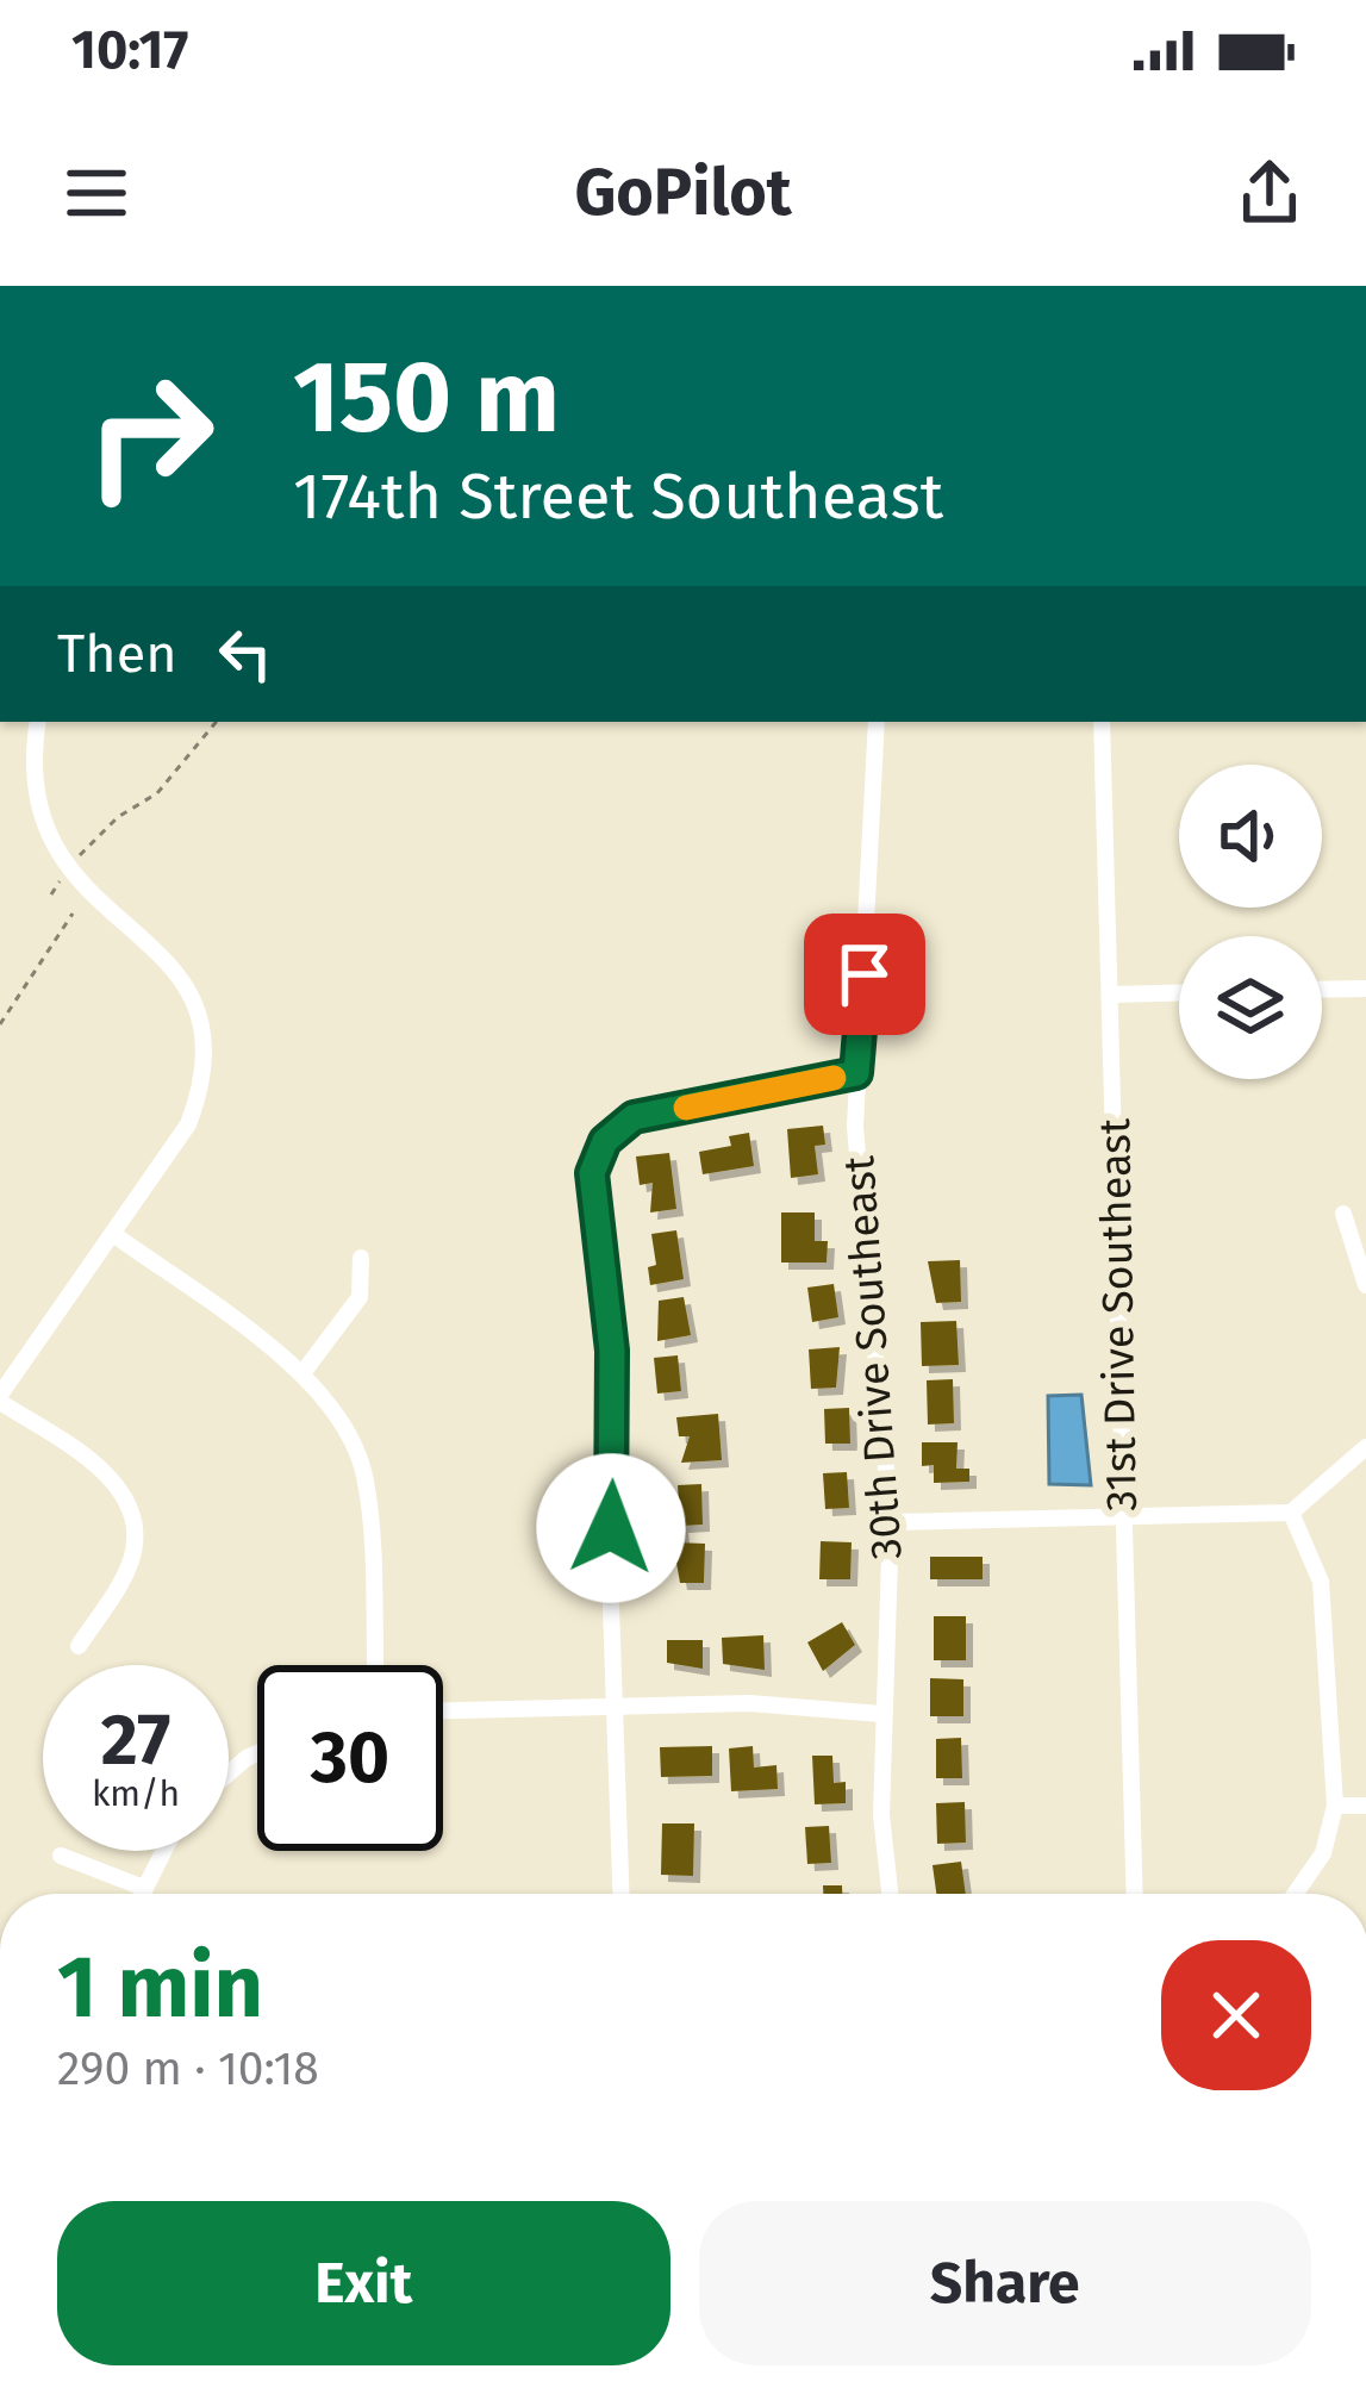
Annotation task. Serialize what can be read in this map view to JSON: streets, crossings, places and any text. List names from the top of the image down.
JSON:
{
  "streets": {
    "street": ["31st Drive Southeast", "30th Drive Southeast"]
  },
  "page": {
    "status": "10:17",
    "header": "GoPilot",
    "turn": ["150 m", "174th Street Southeast"],
    "then": "Then",
    "speed": "27 km/h",
    "limit": "30",
    "heading": ["1 min", "290 m · 10:18"],
    "buttons": ["Exit", "Share"]
  }
}
